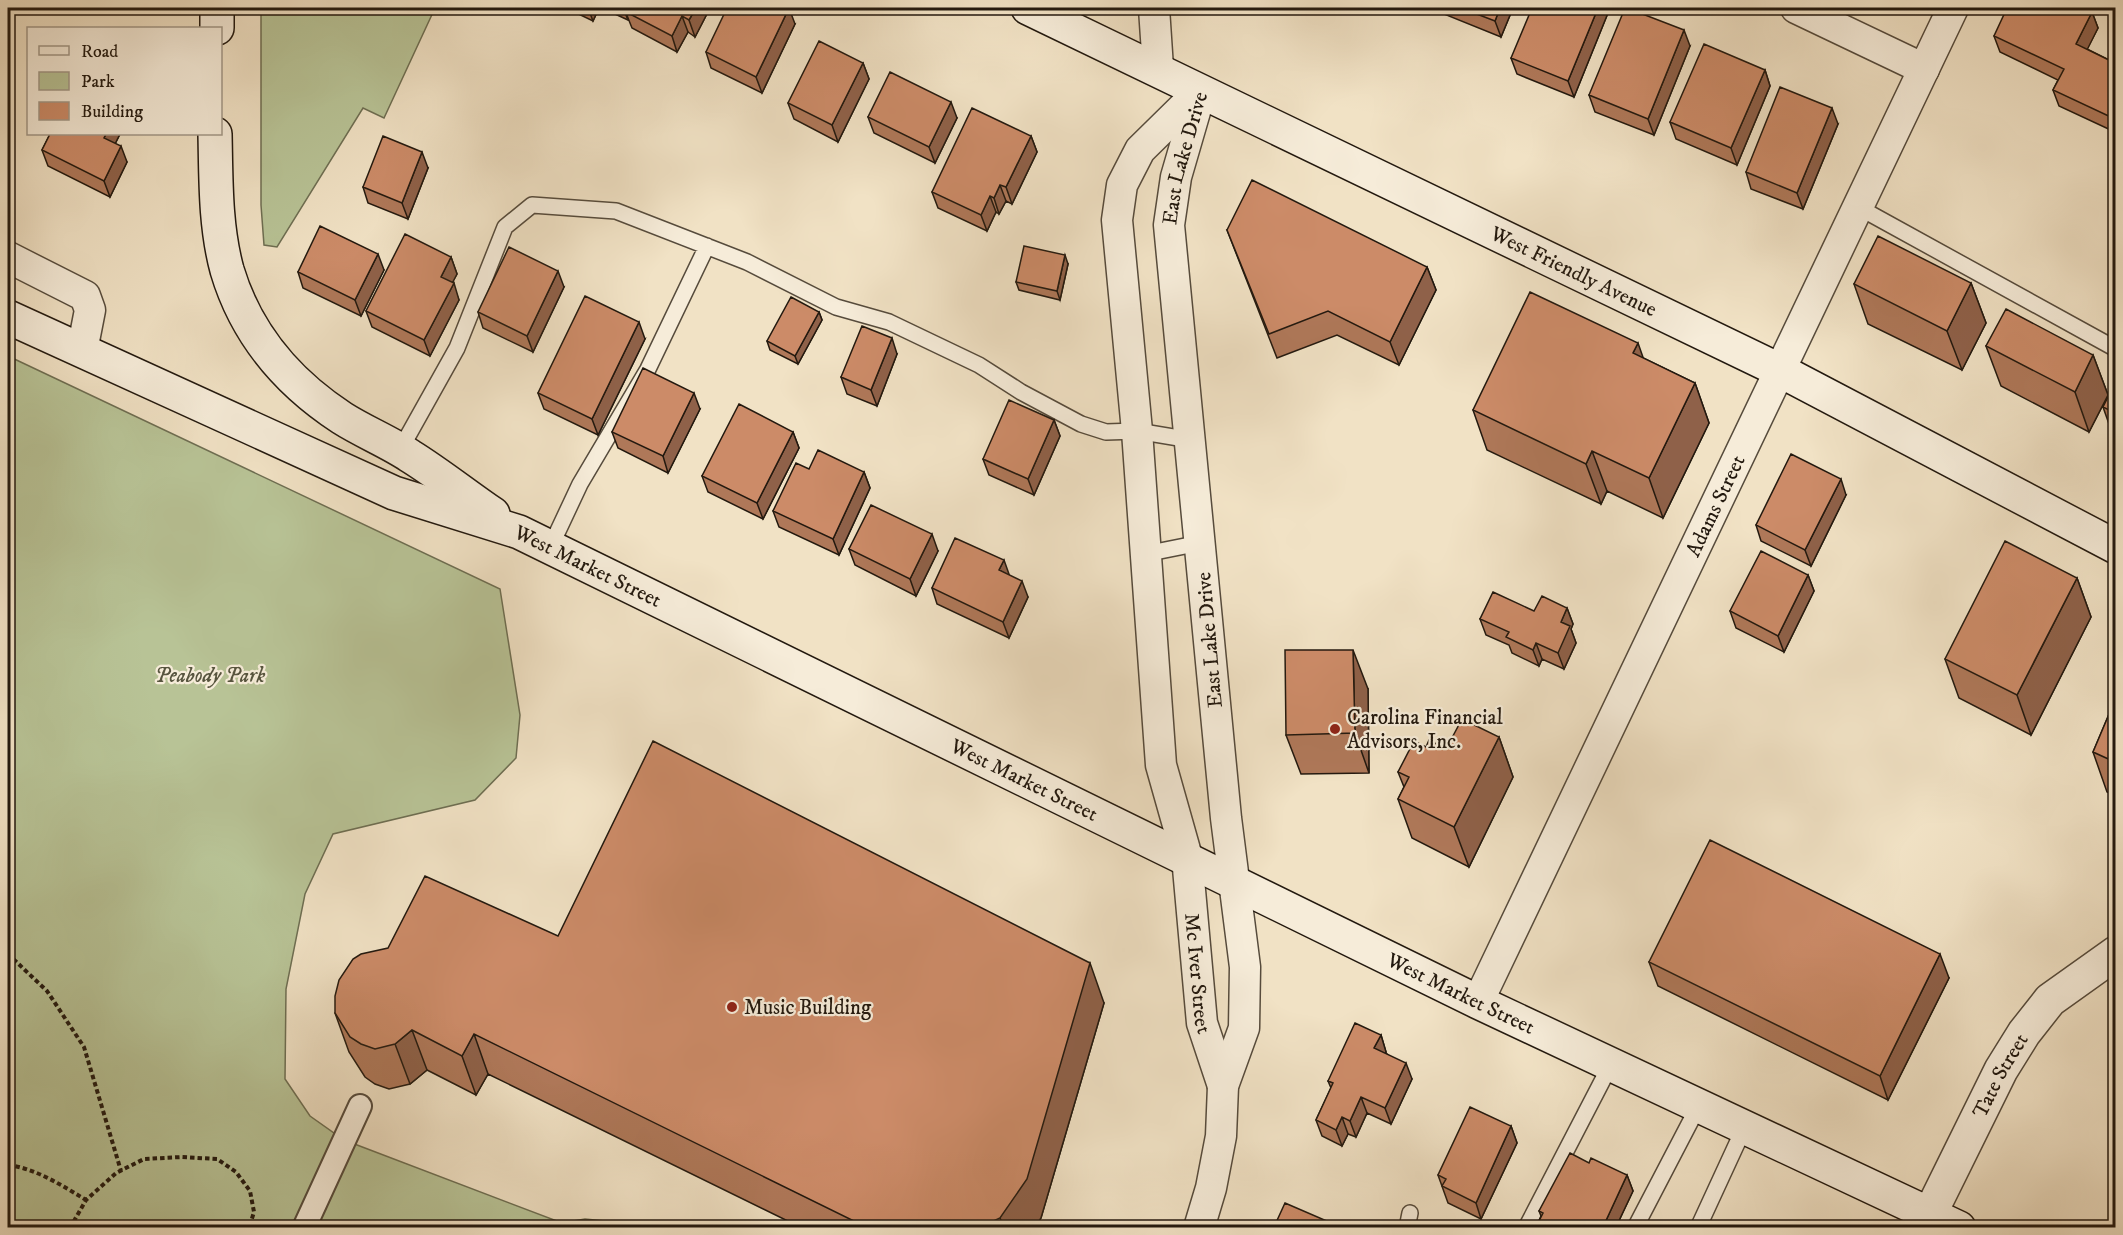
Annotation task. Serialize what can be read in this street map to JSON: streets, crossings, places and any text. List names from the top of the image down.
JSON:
{
  "streets": {
    "main road": ["West Friendly Avenue", "West Market Street", "Tate Street"],
    "street": ["East Lake Drive", "Adams Street", "Mc Iver Street"]
  },
  "crossings": [
    ["East Lake Drive", "West Friendly Avenue"],
    ["East Lake Drive", "West Market Street"],
    ["East Lake Drive", "Mc Iver Street"],
    ["West Friendly Avenue", "Adams Street"],
    ["Adams Street", "West Market Street"],
    ["West Market Street", "Mc Iver Street"],
    ["West Market Street", "Tate Street"]
  ],
  "parks": ["Peabody Park"],
  "places": ["Carolina Financial Advisors, Inc.", "Music Building"],
  "legend": ["Road", "Park", "Building"]
}
